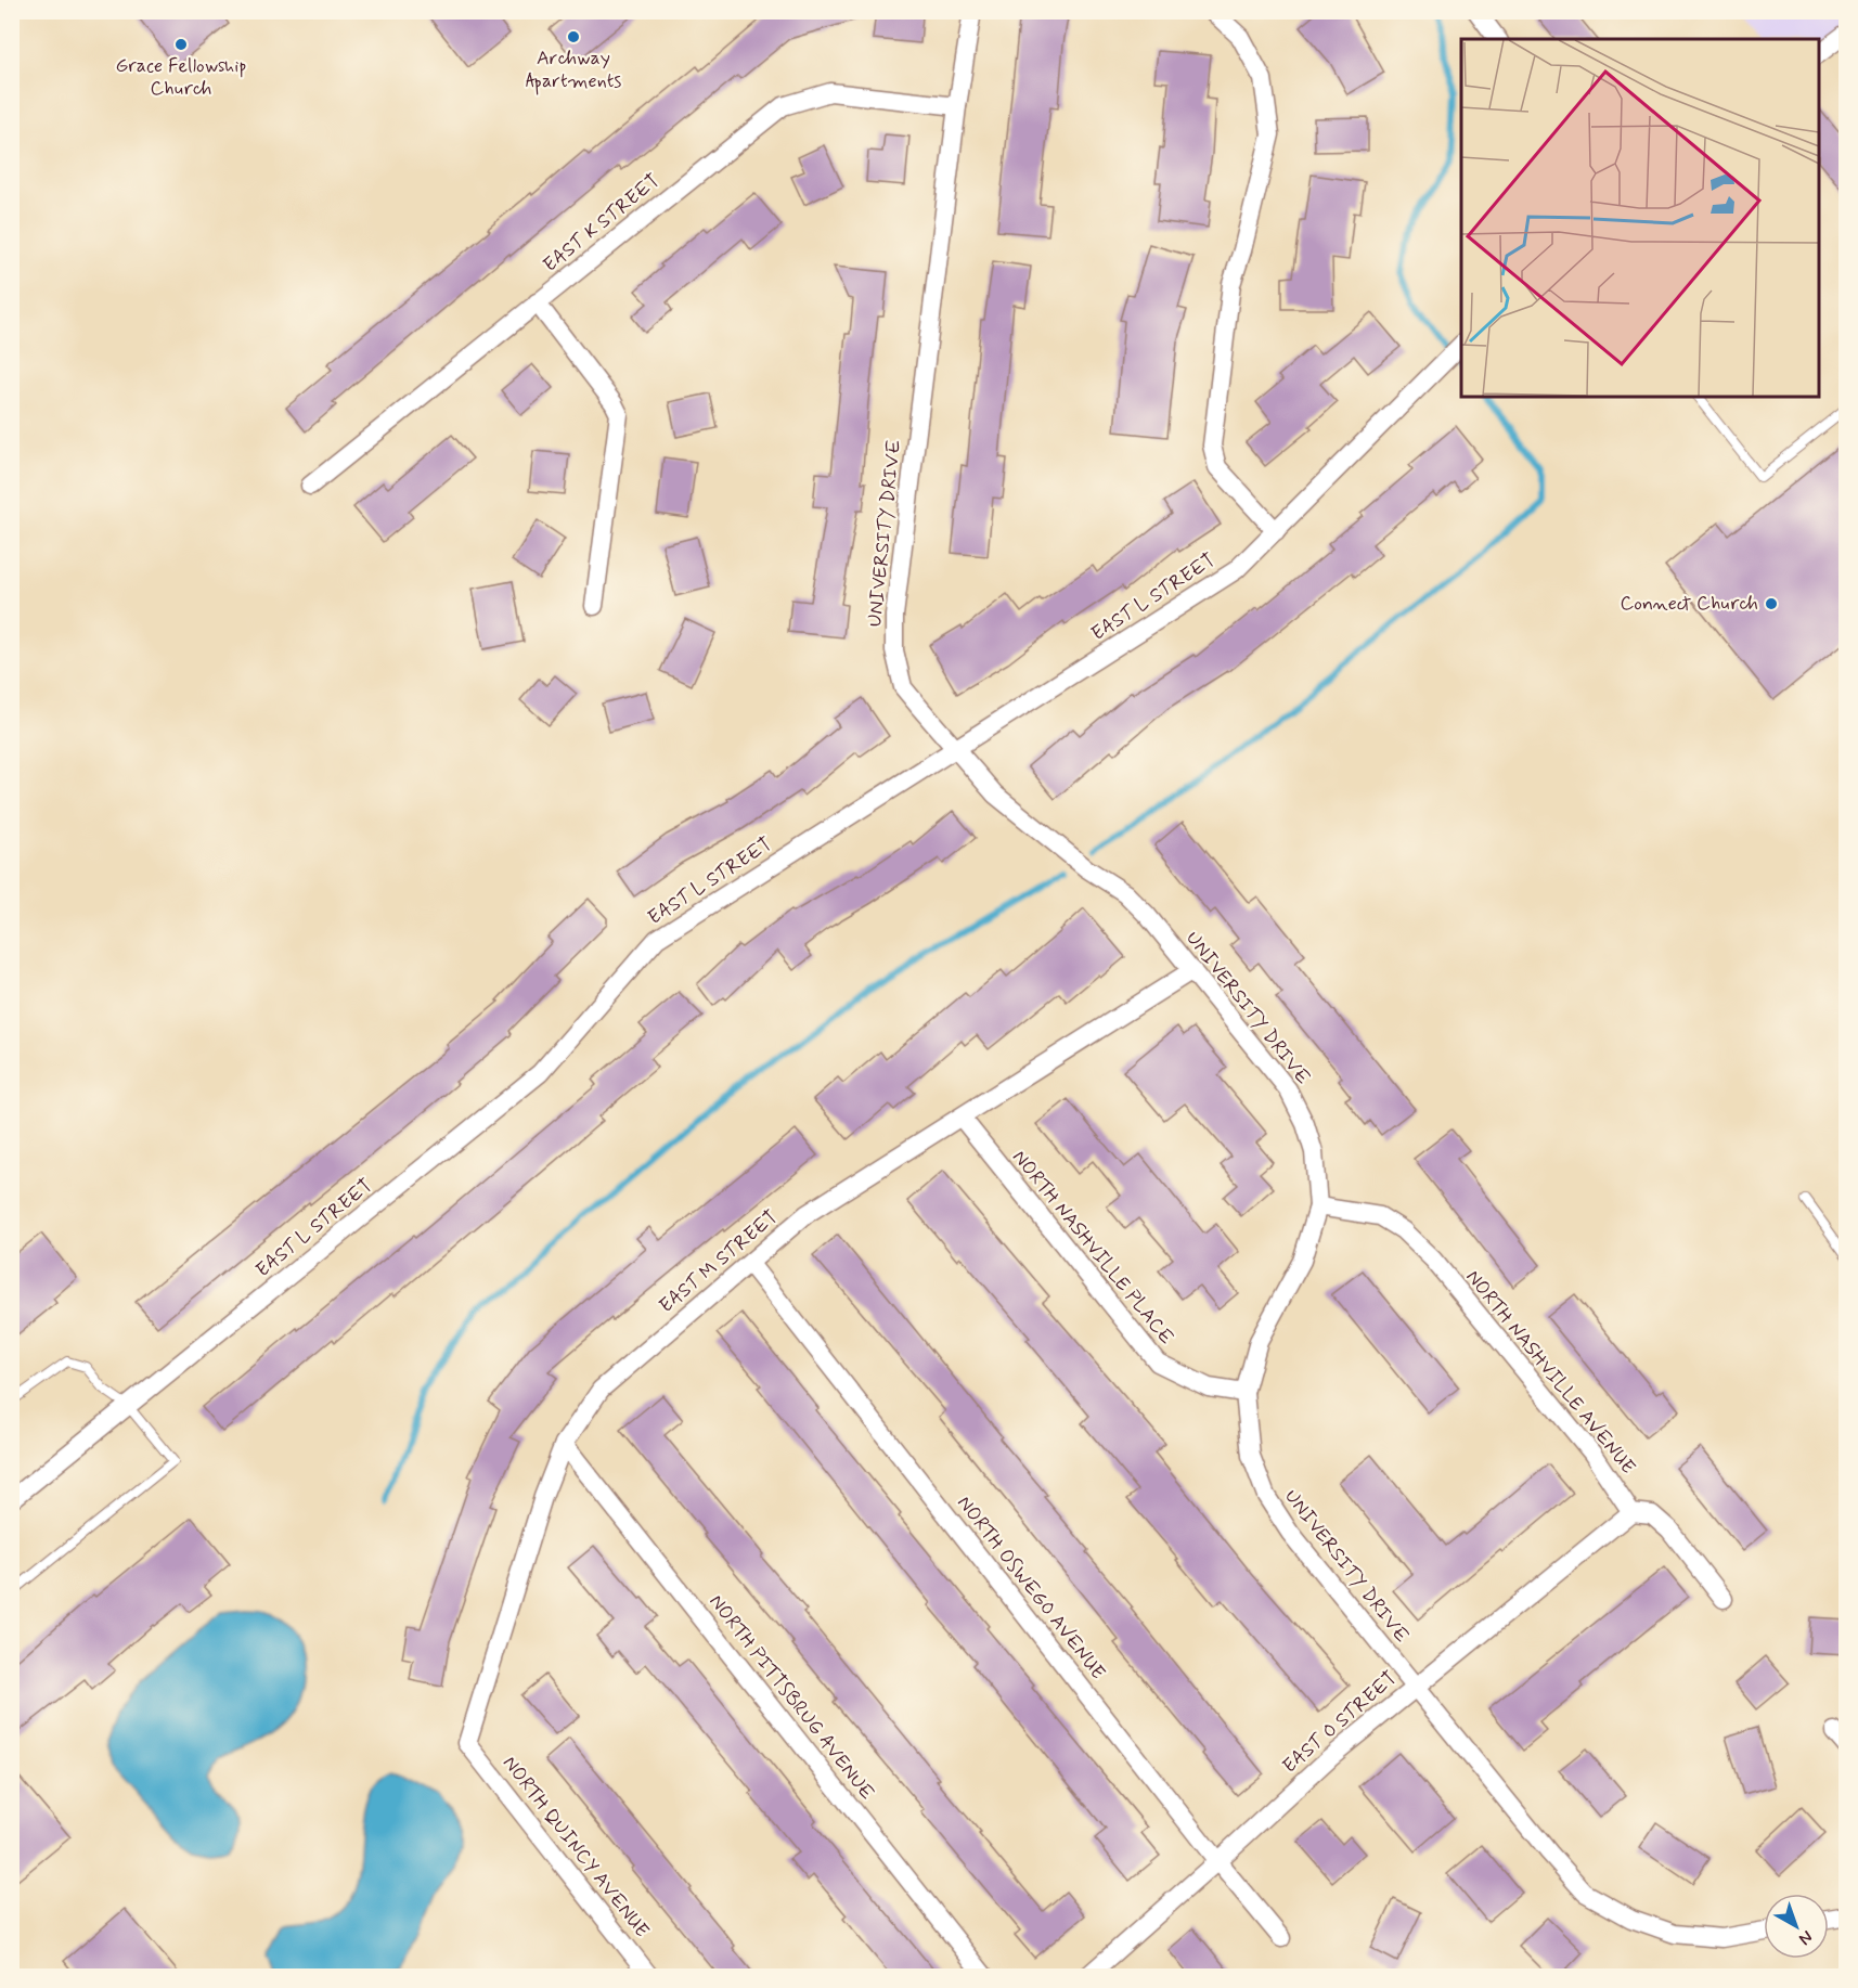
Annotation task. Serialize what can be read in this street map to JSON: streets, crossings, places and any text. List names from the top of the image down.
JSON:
{
  "streets": {
    "street": [
      "EAST K STREET",
      "UNIVERSITY DRIVE",
      "EAST L STREET",
      "NORTH NASHVILLE PLACE",
      "EAST M STREET",
      "NORTH NASHVILLE AVENUE",
      "NORTH OSWEGO AVENUE",
      "NORTH PITTSBRUG AVENUE",
      "EAST O STREET",
      "NORTH QUINCY AVENUE"
    ]
  },
  "crossings": [
    ["EAST K STREET", "UNIVERSITY DRIVE"],
    ["UNIVERSITY DRIVE", "EAST L STREET"],
    ["UNIVERSITY DRIVE", "NORTH NASHVILLE PLACE"],
    ["UNIVERSITY DRIVE", "EAST M STREET"],
    ["UNIVERSITY DRIVE", "NORTH NASHVILLE AVENUE"],
    ["UNIVERSITY DRIVE", "EAST O STREET"],
    ["NORTH NASHVILLE PLACE", "EAST M STREET"],
    ["EAST M STREET", "NORTH OSWEGO AVENUE"],
    ["EAST M STREET", "NORTH PITTSBRUG AVENUE"],
    ["EAST M STREET", "NORTH QUINCY AVENUE"],
    ["NORTH NASHVILLE AVENUE", "EAST O STREET"],
    ["NORTH OSWEGO AVENUE", "EAST O STREET"]
  ],
  "places": ["Archway Apartments", "Grace Fellowship Church", "Connect Church"],
  "north": "bottom right"
}
